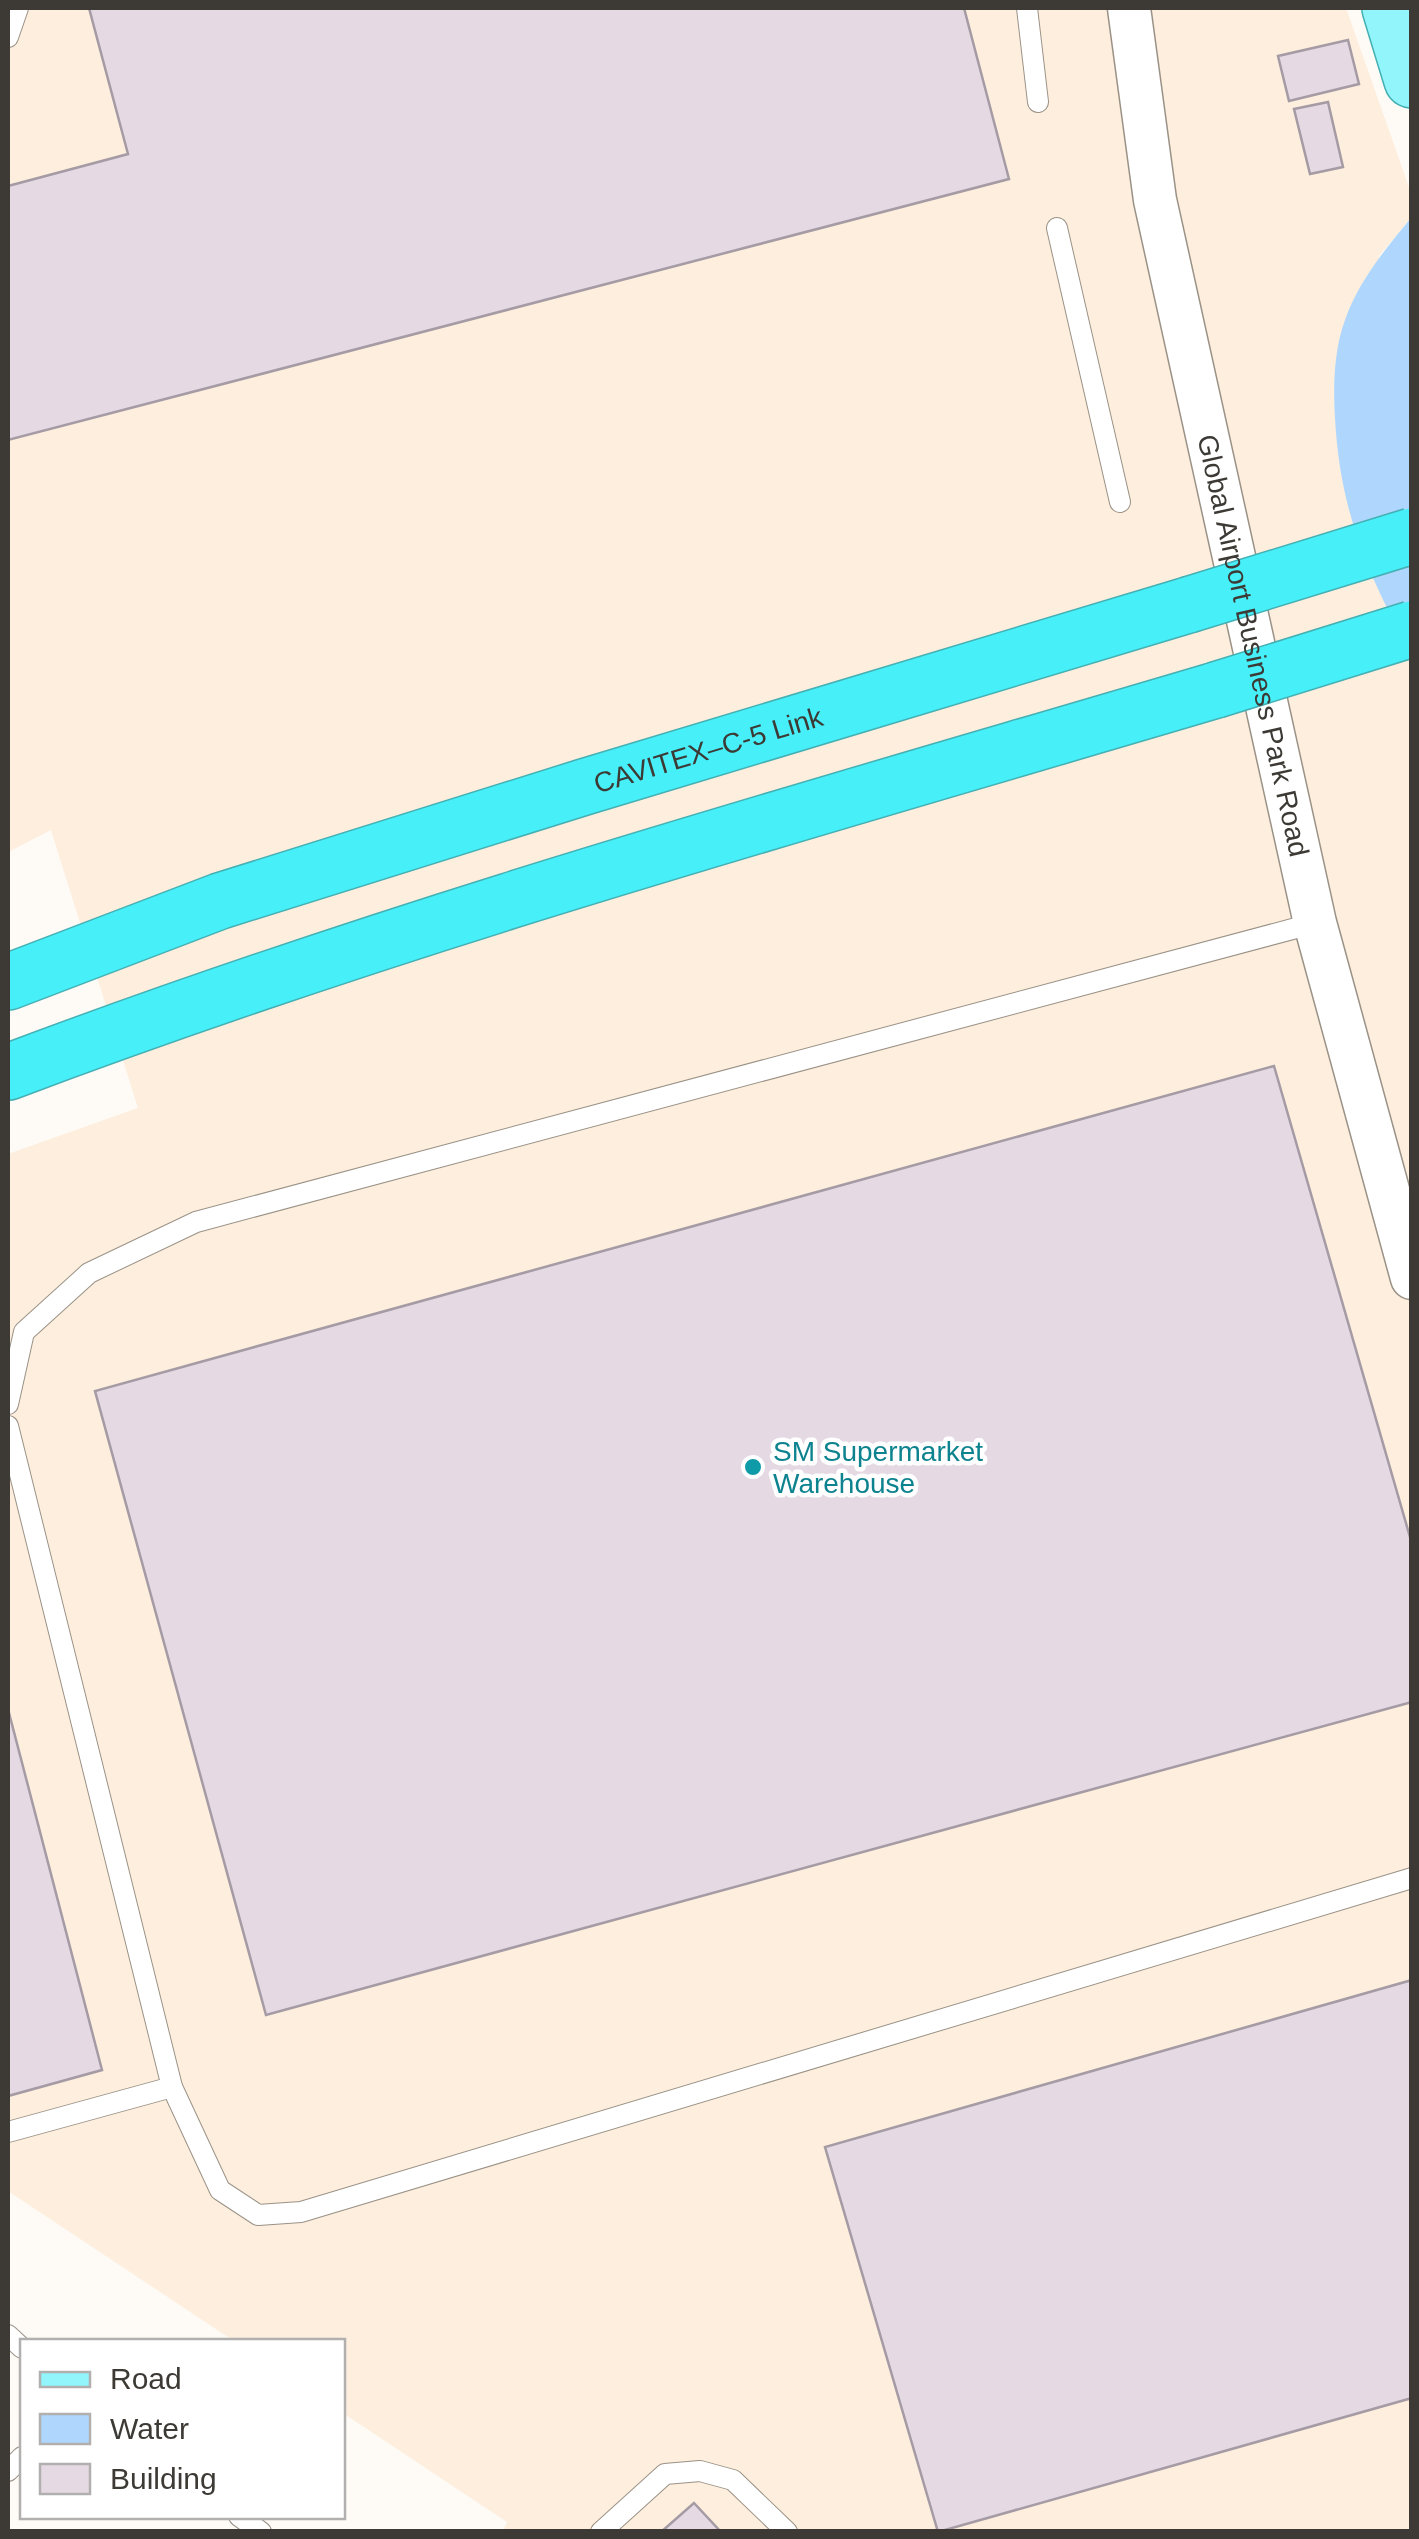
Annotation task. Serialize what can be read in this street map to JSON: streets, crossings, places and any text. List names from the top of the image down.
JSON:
{
  "streets": {
    "highway": ["CAVITEX–C-5 Link"],
    "street": ["Global Airport Business Park Road"]
  },
  "places": ["SM Supermarket Warehouse"],
  "legend": ["Road", "Water", "Building"]
}
